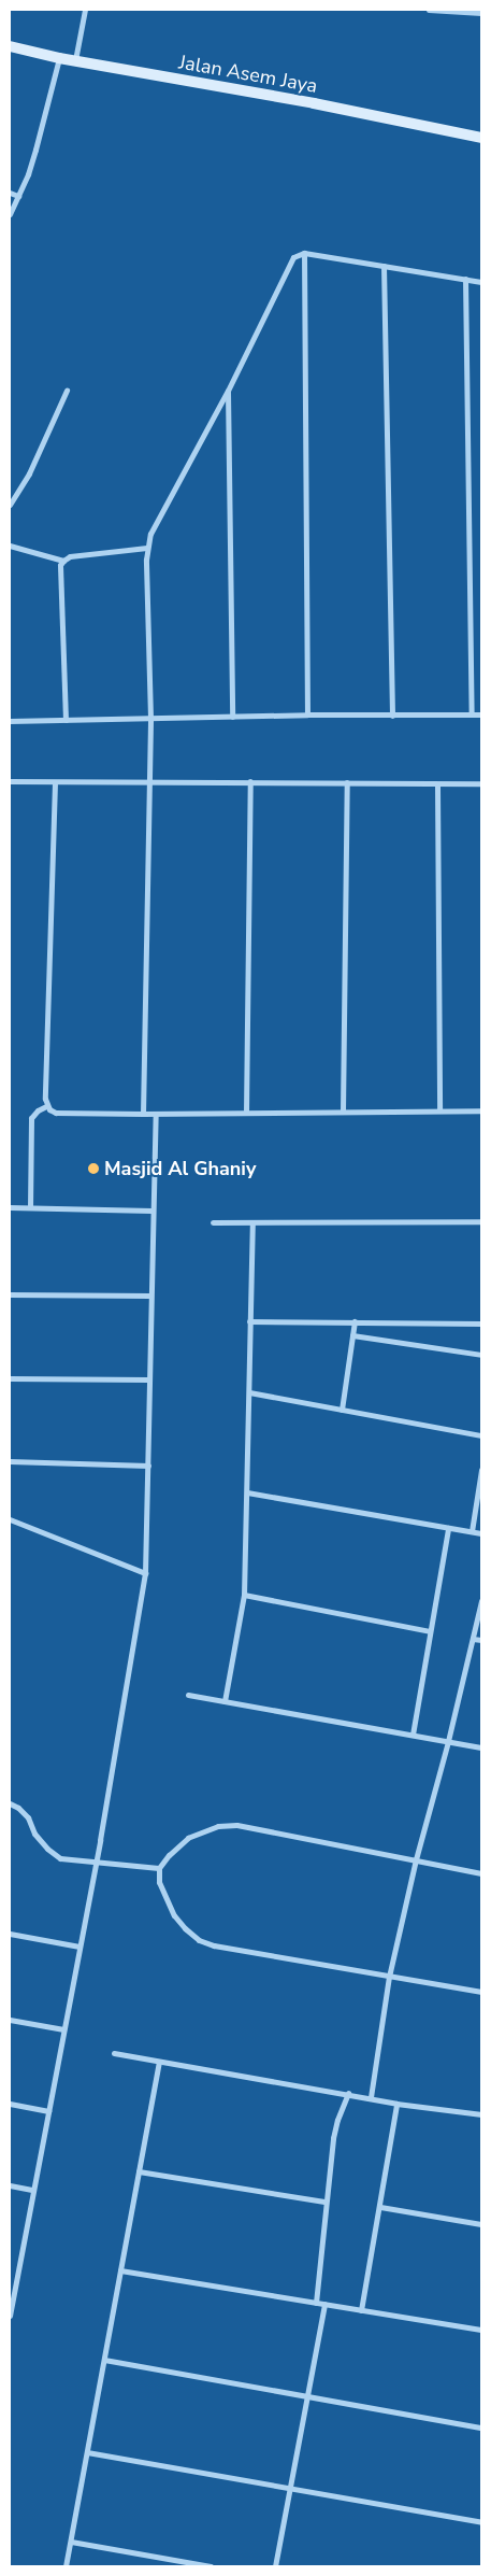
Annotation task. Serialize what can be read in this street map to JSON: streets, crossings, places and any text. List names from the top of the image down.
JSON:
{
  "streets": {
    "main road": ["Jalan Asem Jaya"]
  },
  "places": ["Masjid Al Ghaniy"]
}
